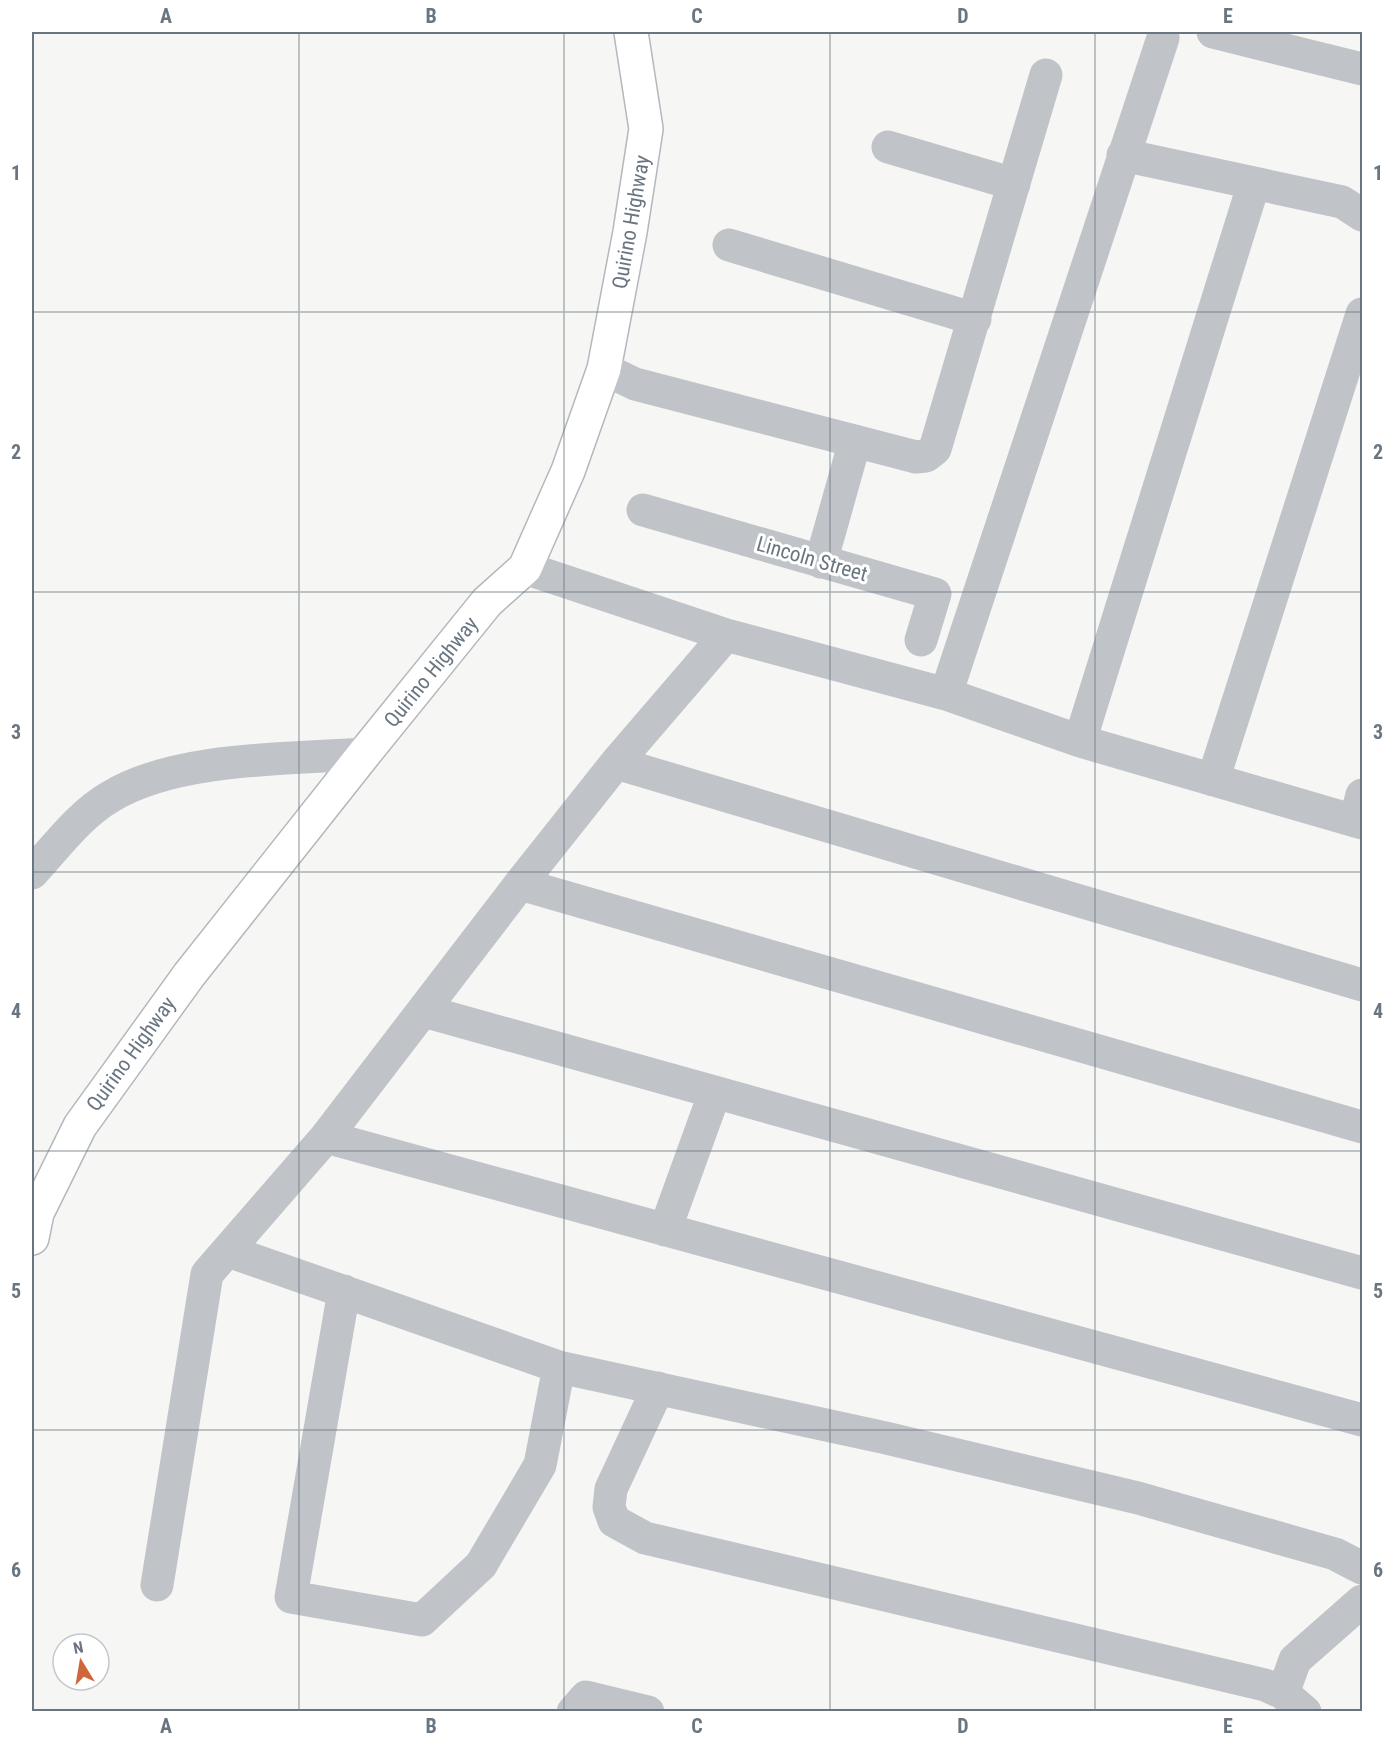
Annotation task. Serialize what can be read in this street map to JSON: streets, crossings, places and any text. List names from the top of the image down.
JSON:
{
  "streets": {
    "main road": ["Quirino Highway"],
    "street": ["Lincoln Street"]
  },
  "north": "top",
  "grid": {
    "columns": [
      "A",
      "B",
      "C",
      "D",
      "E"
    ],
    "rows": [
      "1",
      "2",
      "3",
      "4",
      "5",
      "6"
    ]
  }
}
